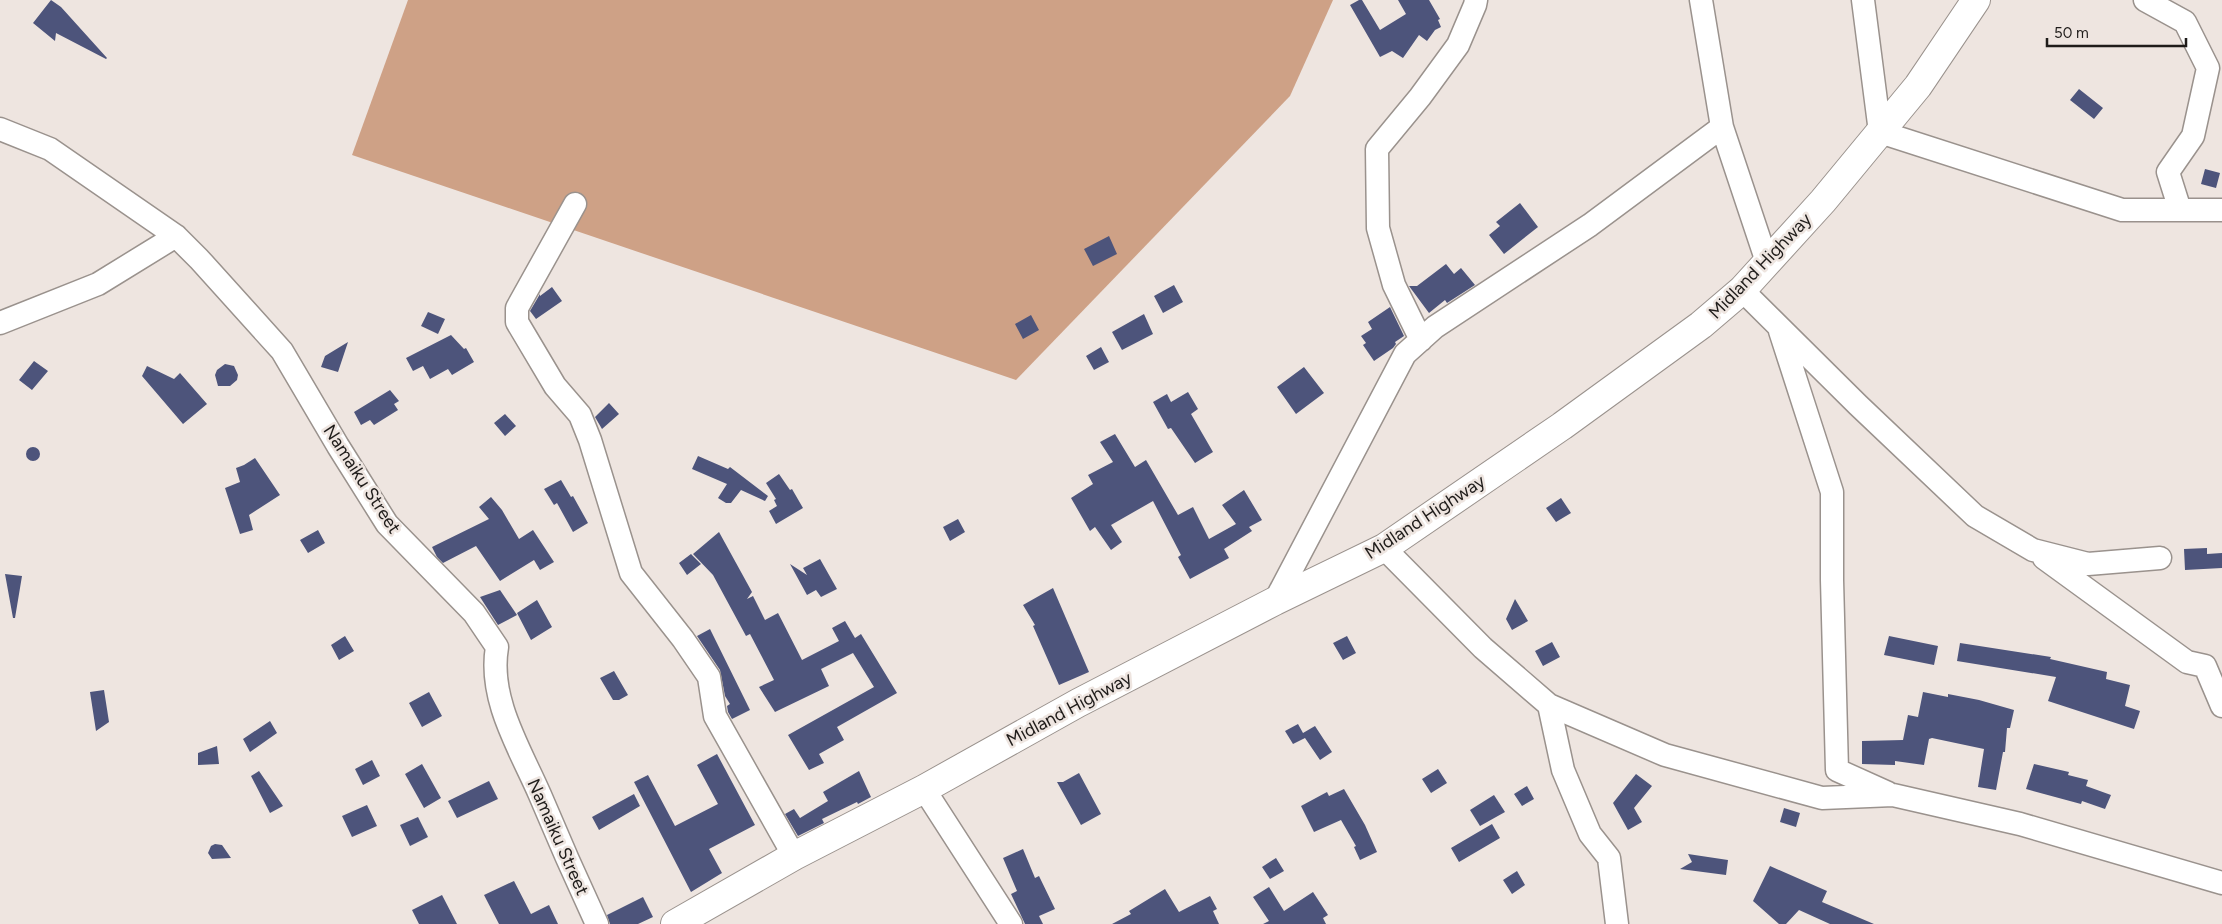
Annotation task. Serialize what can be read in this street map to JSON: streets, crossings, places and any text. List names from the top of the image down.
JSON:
{
  "streets": {
    "main road": ["Midland Highway"],
    "street": ["Namaiku Street"]
  },
  "scale_bar": "50 m"
}
